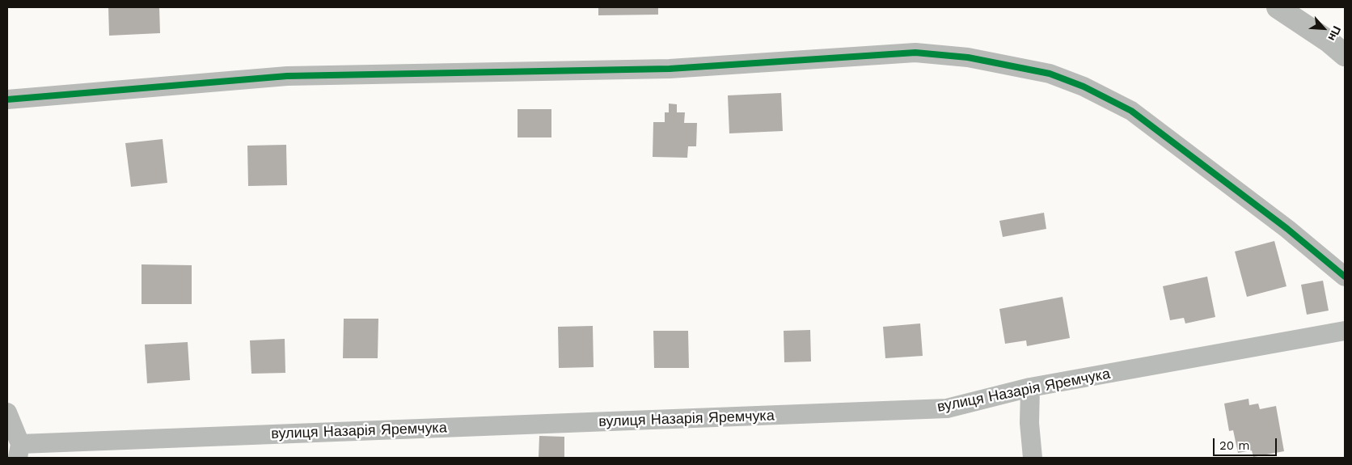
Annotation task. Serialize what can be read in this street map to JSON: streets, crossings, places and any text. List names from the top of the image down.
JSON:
{
  "streets": {
    "street": ["вулиця Назарія Яремчука"]
  },
  "scale_bar": "20 m",
  "north": "bottom right"
}
